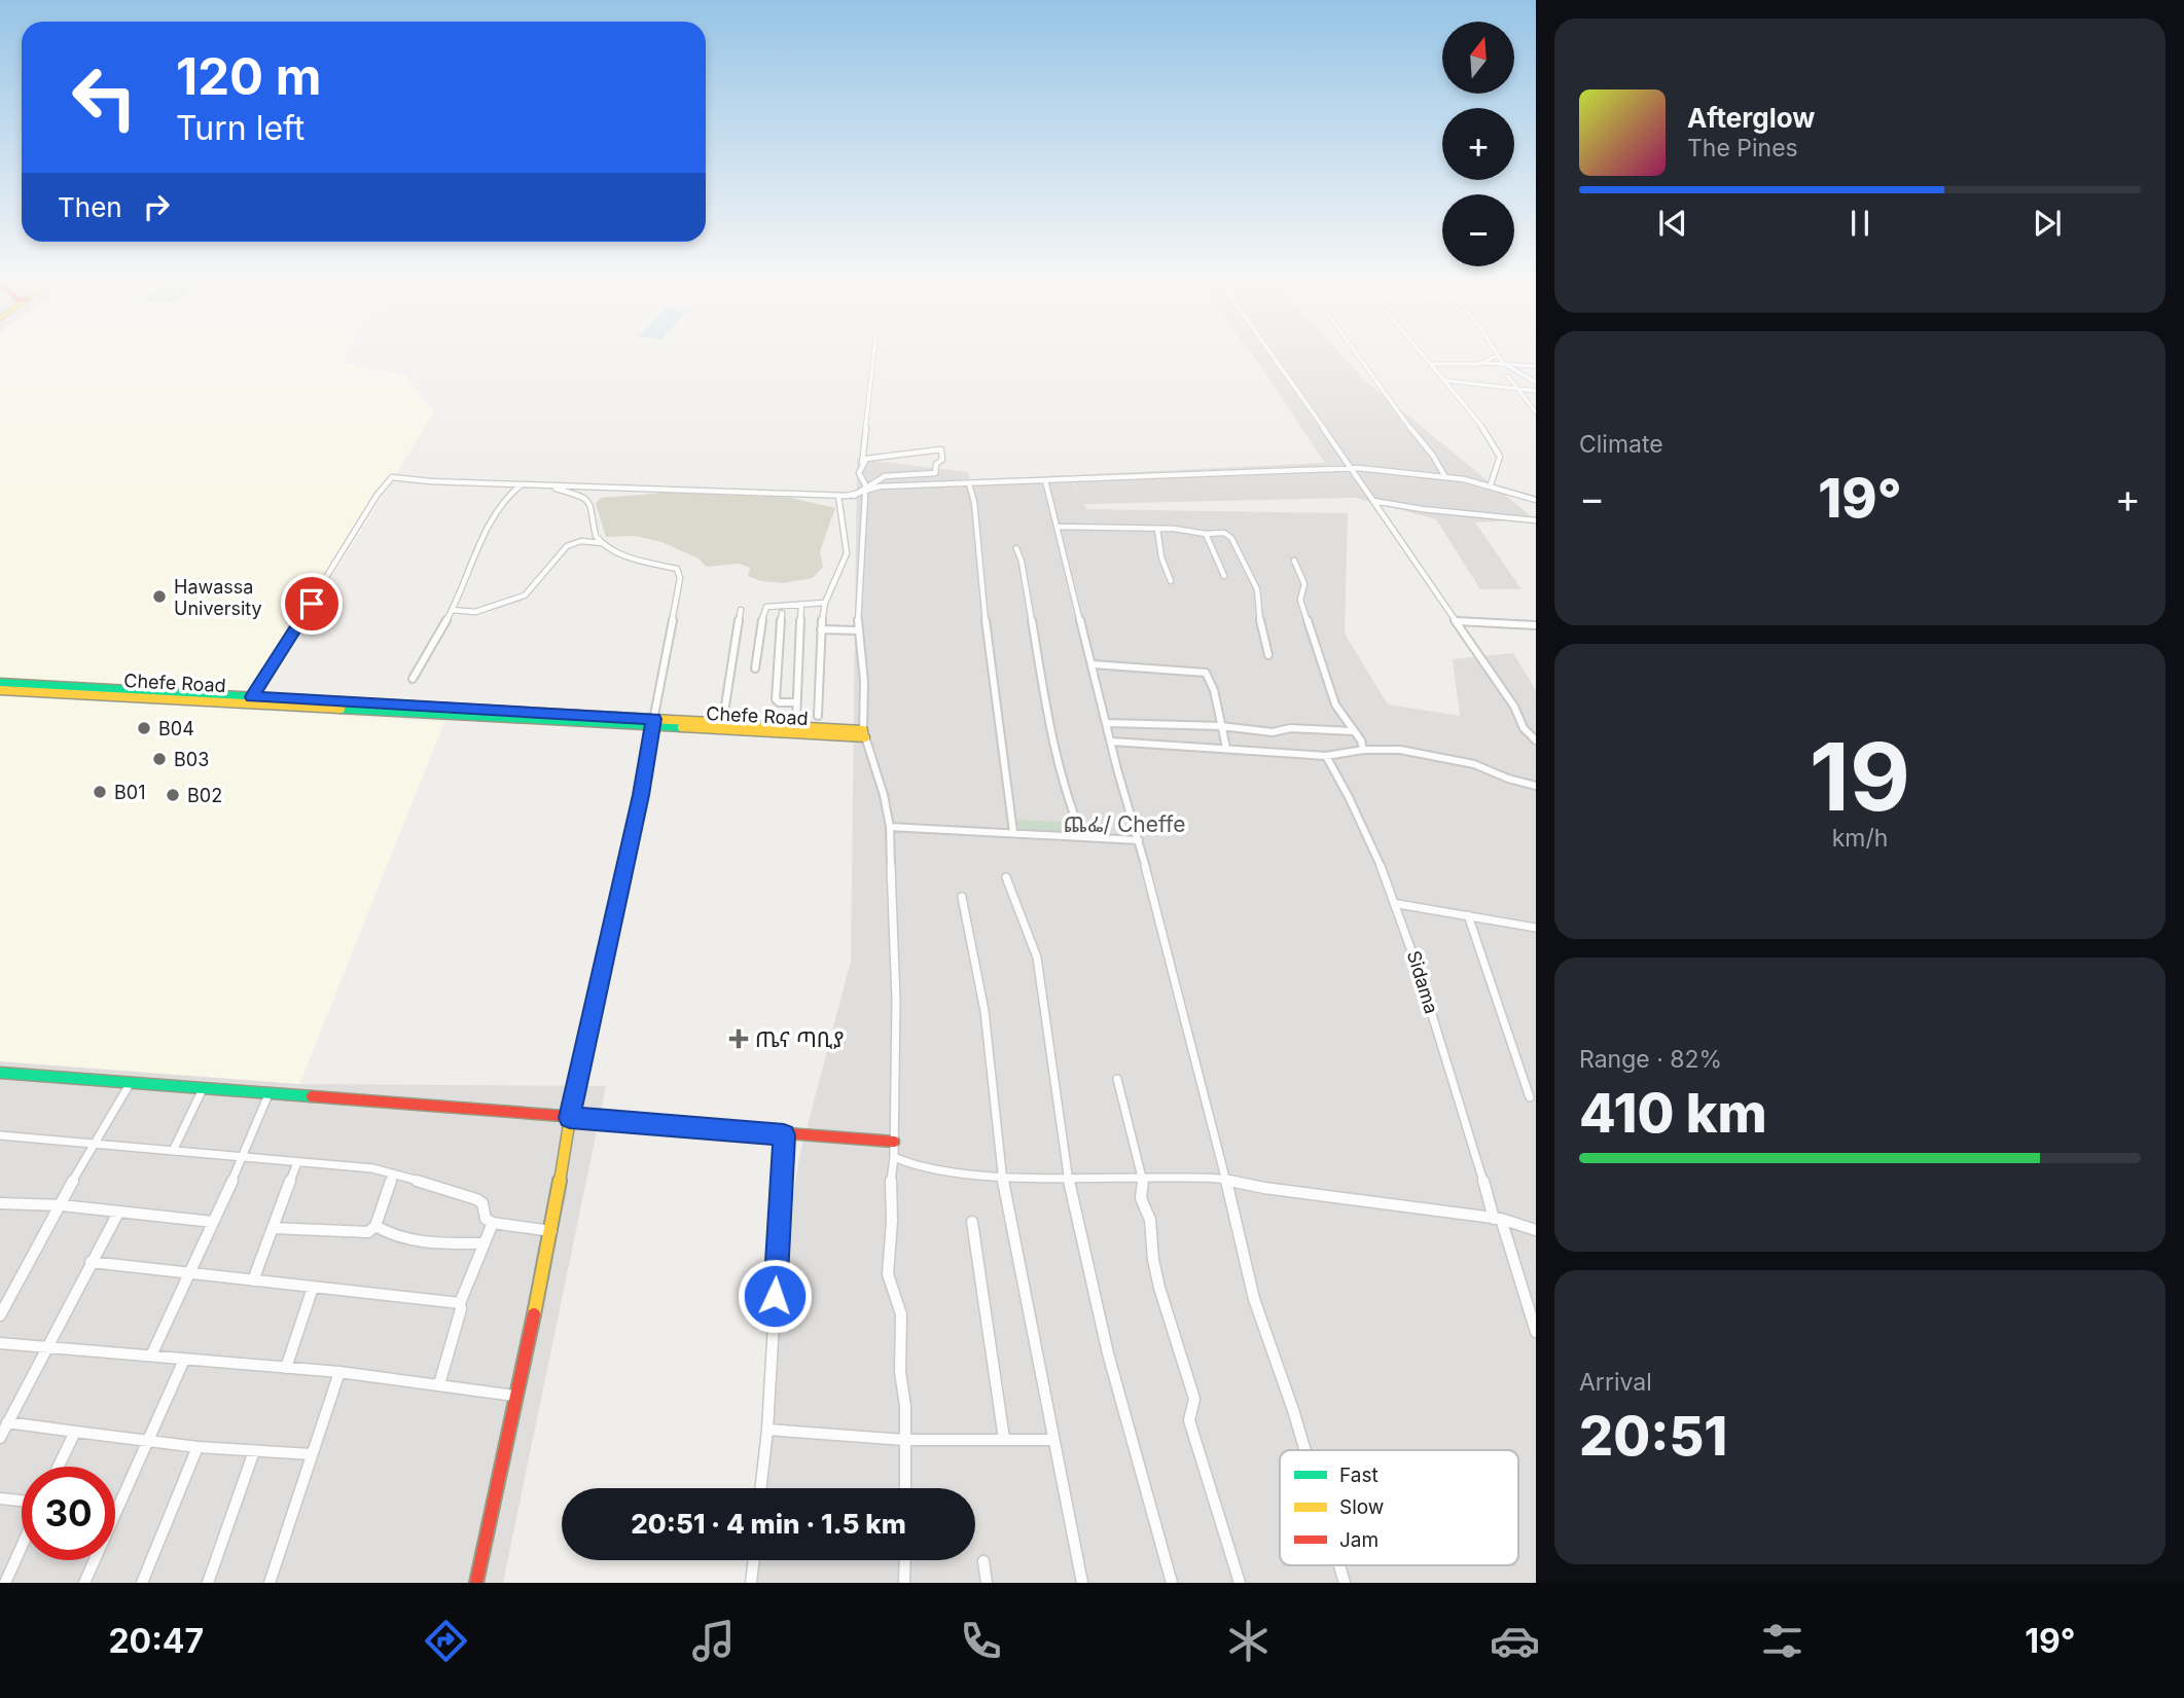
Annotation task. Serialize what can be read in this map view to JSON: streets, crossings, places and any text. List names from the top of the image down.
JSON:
{
  "streets": {
    "main road": ["Chefe Road"],
    "street": ["Sidama"]
  },
  "districts": ["ጨፌ/ Cheffe"],
  "places": {
    "other": [
      "Hawassa University",
      "B04",
      "B03",
      "B01",
      "B02"
    ],
    "health": ["ጤና ጣቢያ"]
  },
  "legend": ["Fast", "Slow", "Jam"],
  "north": "top",
  "page": {
    "map_buttons": ["+", "−"],
    "turn": ["120 m", "Turn left"],
    "song": ["Afterglow", "The Pines"],
    "then": "Then",
    "tile": [
      "Climate",
      ["19", "km/h"],
      ["Range · 82%", "410 km"],
      ["Arrival", "20:51"]
    ],
    "heat": ["−", "19°", "+"],
    "limit": "30",
    "trip": "20:51 · 4 min · 1.5 km",
    "tabs": ["20:47", "19°"]
  }
}
